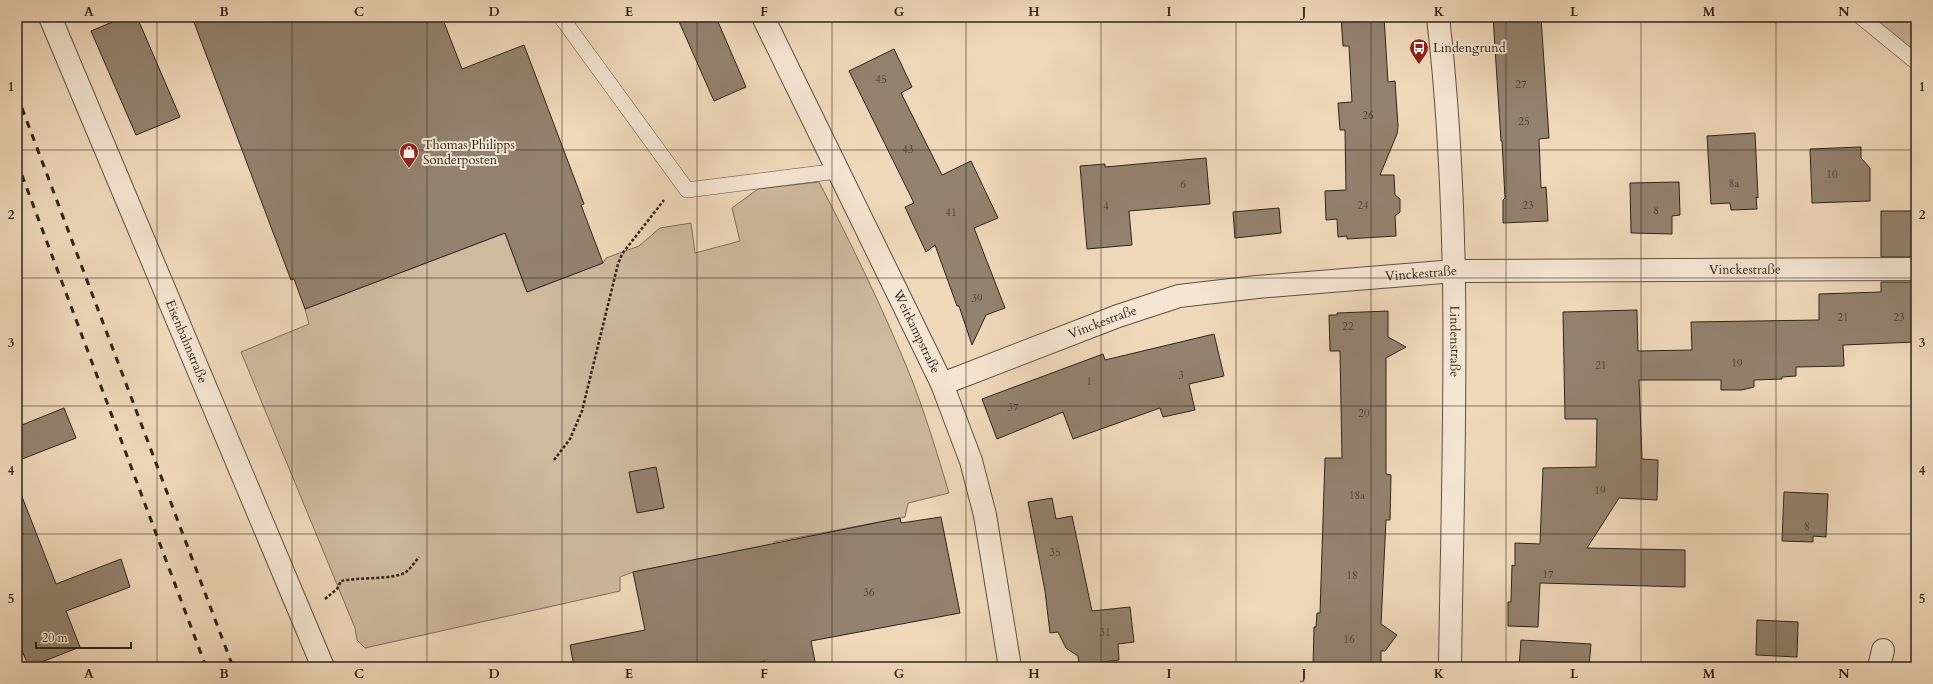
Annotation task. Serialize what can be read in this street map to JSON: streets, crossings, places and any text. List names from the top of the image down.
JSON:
{
  "streets": {
    "street": [
      "Vinckestraße",
      "Weitkampstraße",
      "Eisenbahnstraße",
      "Lindenstraße"
    ]
  },
  "crossings": [
    ["Vinckestraße", "Weitkampstraße"],
    ["Vinckestraße", "Lindenstraße"]
  ],
  "places": {
    "bus stop": ["Lindengrund"],
    "shop": ["Thomas Philipps Sonderposten"]
  },
  "house_numbers": [
    "45",
    "27",
    "26",
    "25",
    "43",
    "10",
    "8a",
    "6",
    "24",
    "23",
    "4",
    "8",
    "41",
    "39",
    "21",
    "23",
    "22",
    "19",
    "21",
    "3",
    "1",
    "37",
    "20",
    "19",
    "18a",
    "8",
    "35",
    "17",
    "18",
    "36",
    "31",
    "16"
  ],
  "scale_bar": "20 m",
  "grid": {
    "columns": [
      "A",
      "B",
      "C",
      "D",
      "E",
      "F",
      "G",
      "H",
      "I",
      "J",
      "K",
      "L",
      "M",
      "N"
    ],
    "rows": [
      "1",
      "2",
      "3",
      "4",
      "5"
    ]
  }
}
